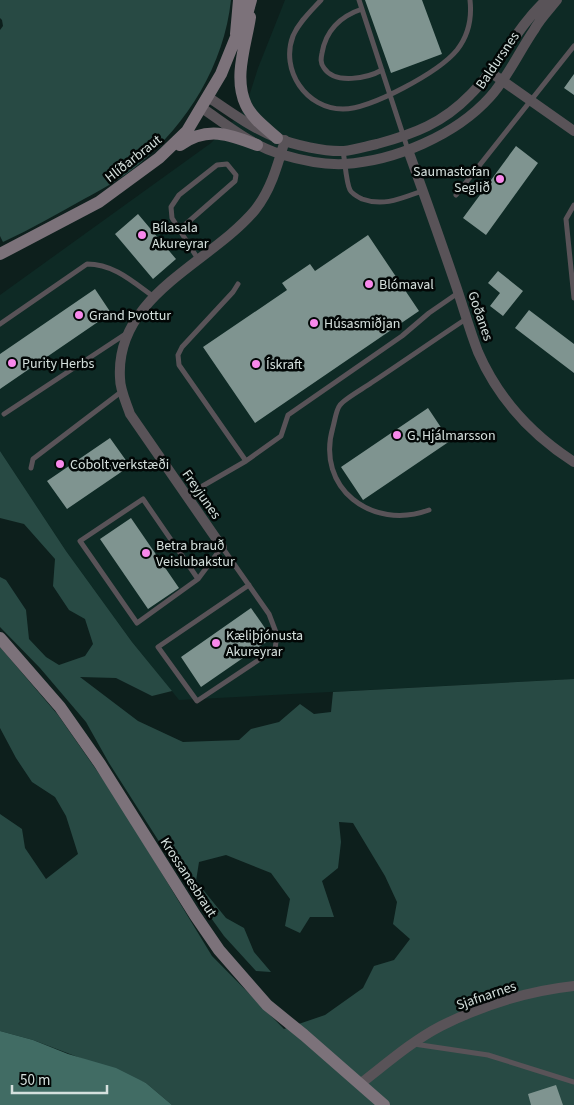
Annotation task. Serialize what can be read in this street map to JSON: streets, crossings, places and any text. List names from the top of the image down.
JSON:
{
  "streets": {
    "street": [
      "Baldursnes",
      "Hlíðarbraut",
      "Goðanes",
      "Freyjunes",
      "Krossanesbraut",
      "Sjafnarnes"
    ]
  },
  "crossings": [
    ["Baldursnes", "Hlíðarbraut"],
    ["Baldursnes", "Goðanes"],
    ["Baldursnes", "Freyjunes"],
    ["Krossanesbraut", "Sjafnarnes"]
  ],
  "places": [
    "Saumastofan Seglið",
    "Bílasala Akureyrar",
    "Blómaval",
    "Grand Þvottur",
    "Húsasmiðjan",
    "Purity Herbs",
    "Ískraft",
    "G. Hjálmarsson",
    "Cobolt verkstæði",
    "Betra brauð Veislubakstur",
    "Kæliþjónusta Akureyrar"
  ],
  "scale_bar": "50 m"
}
